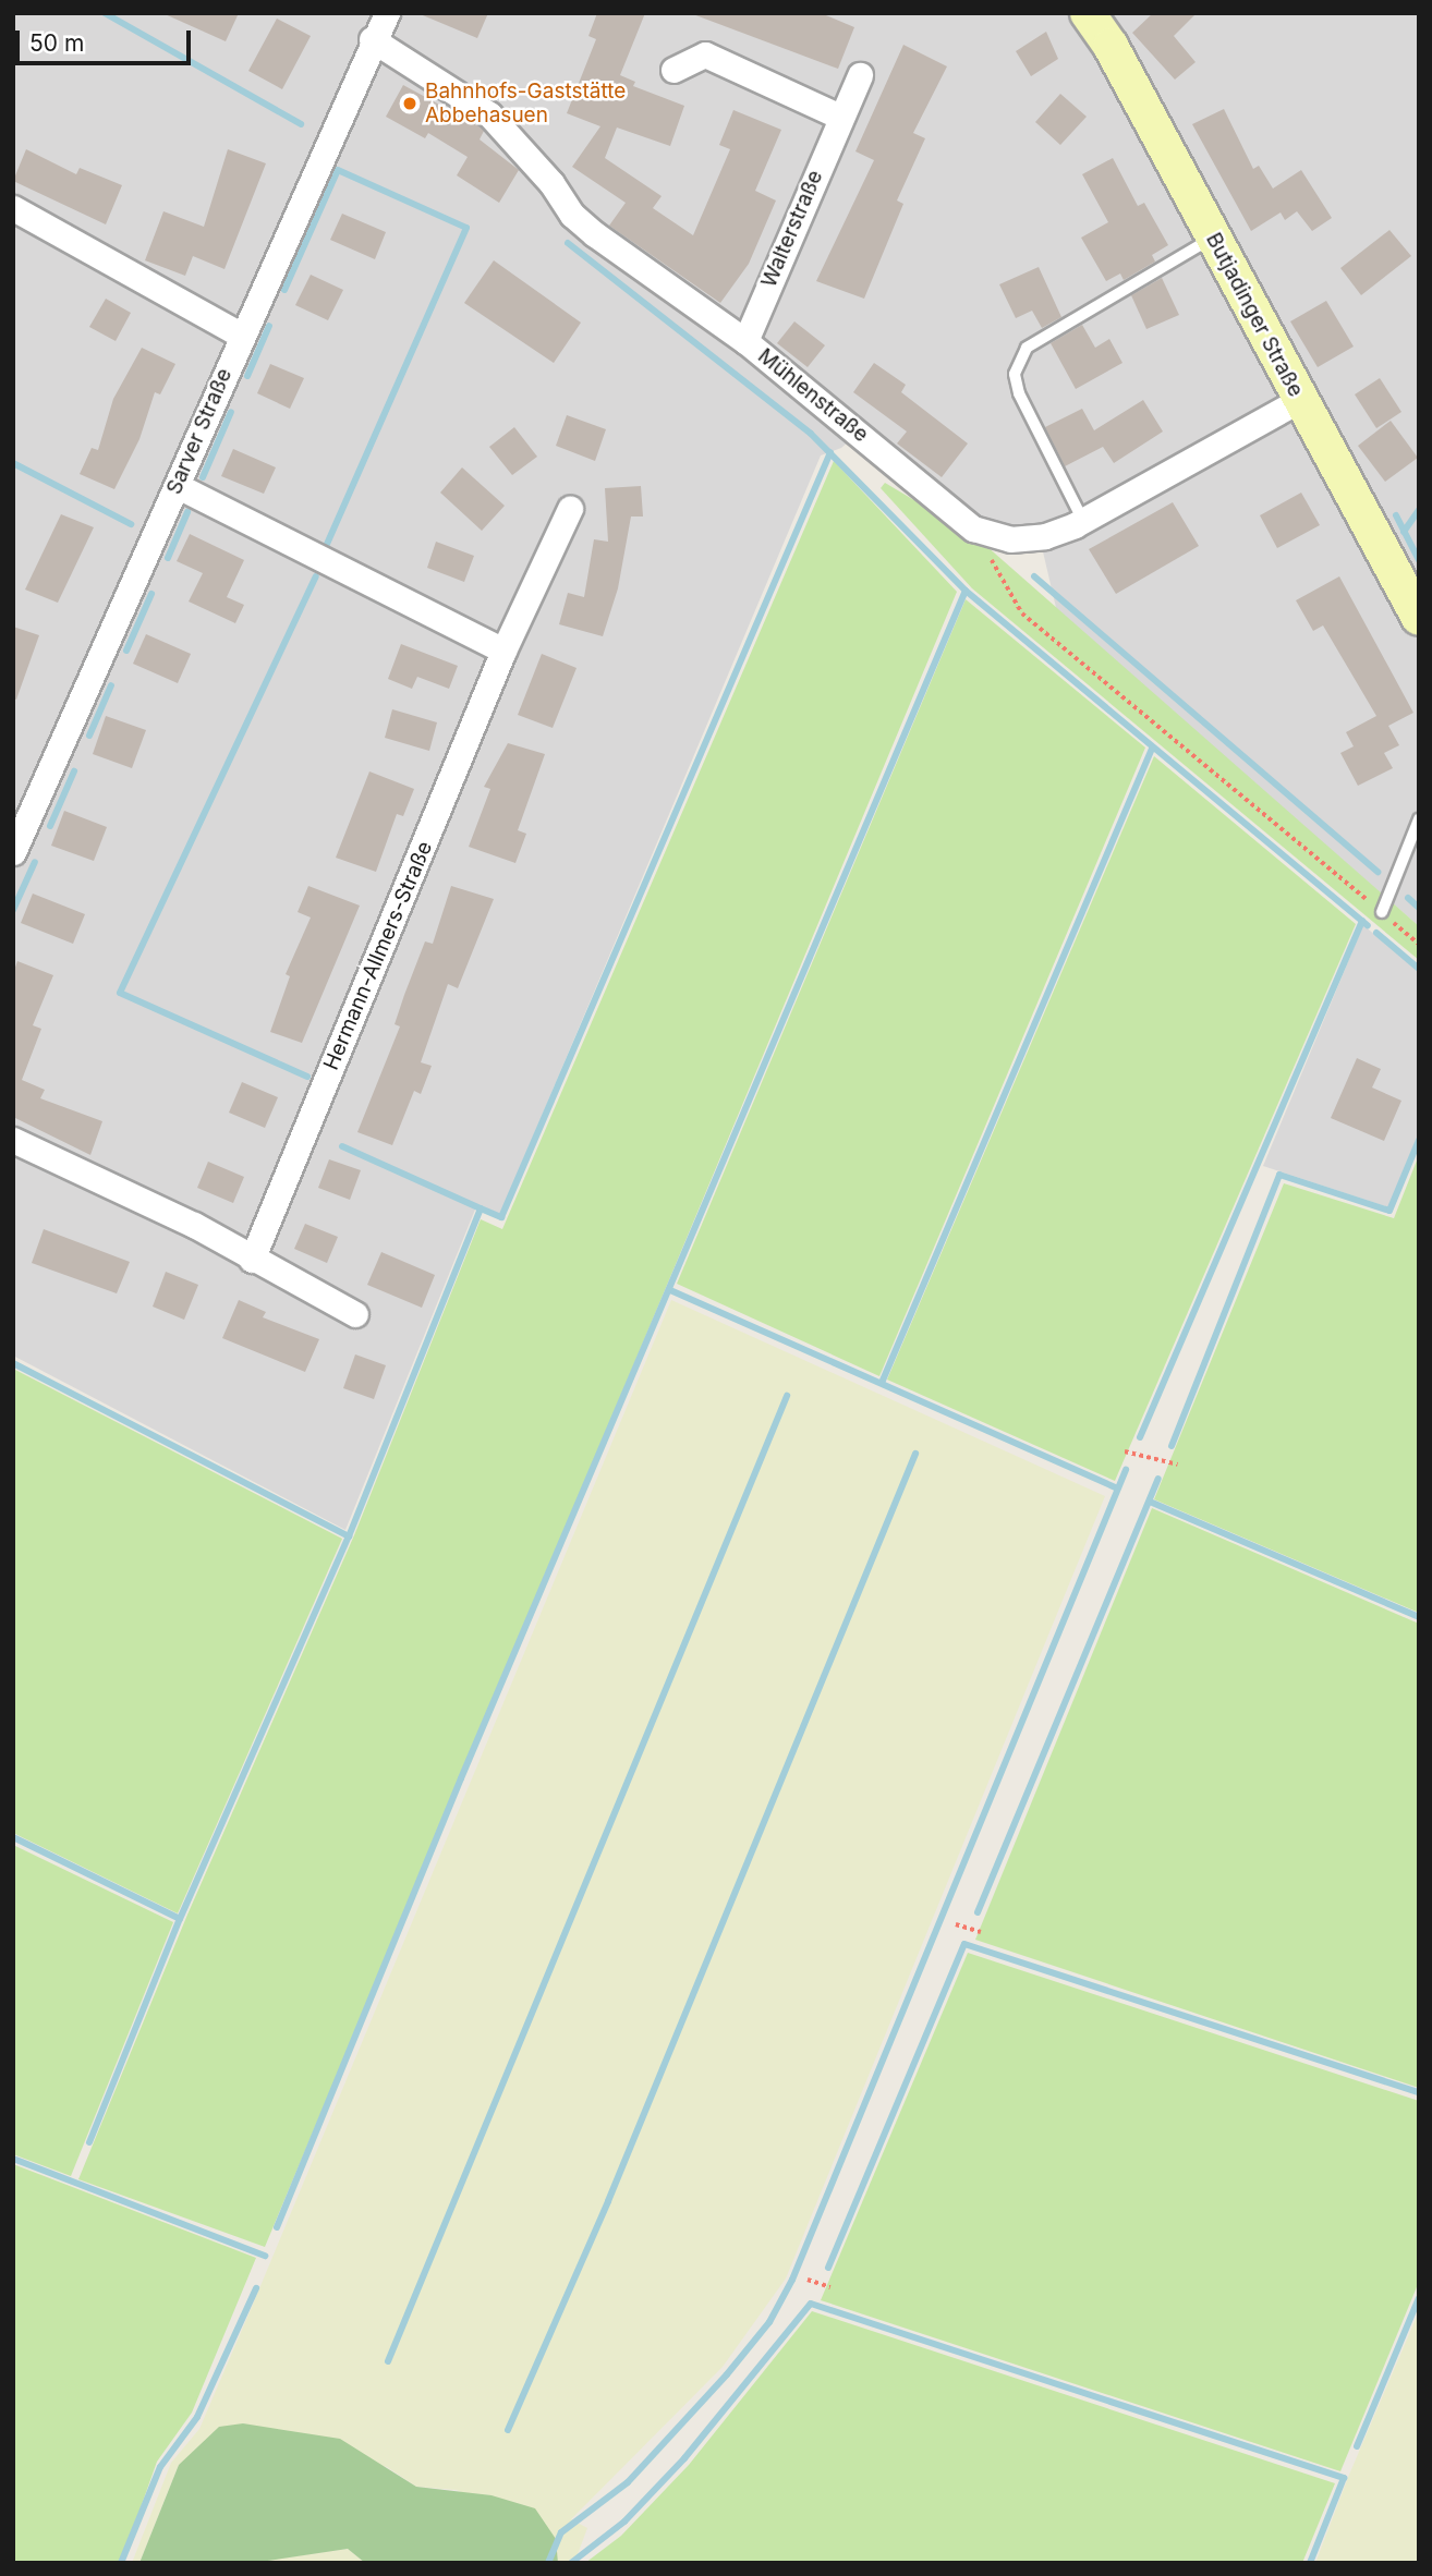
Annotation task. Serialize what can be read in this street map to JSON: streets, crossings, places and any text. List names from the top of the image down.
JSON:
{
  "streets": {
    "main road": ["Butjadinger Straße"],
    "street": [
      "Walterstraße",
      "Mühlenstraße",
      "Sarver Straße",
      "Hermann-Allmers-Straße"
    ]
  },
  "crossings": [
    ["Walterstraße", "Mühlenstraße"],
    ["Butjadinger Straße", "Mühlenstraße"],
    ["Mühlenstraße", "Sarver Straße"]
  ],
  "places": ["Bahnhofs-Gaststätte Abbehasuen"],
  "scale_bar": "50 m"
}
